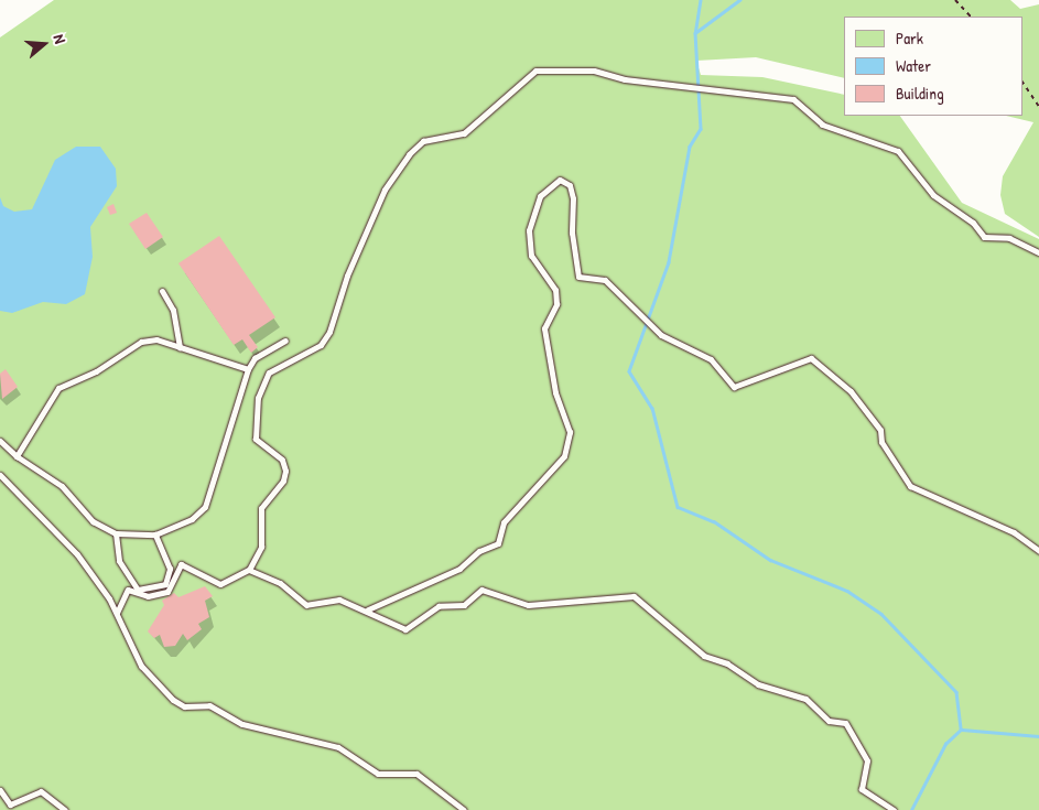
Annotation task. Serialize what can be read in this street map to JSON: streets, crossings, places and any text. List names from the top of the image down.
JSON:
{
  "legend": ["Park", "Water", "Building"],
  "north": "right"
}
